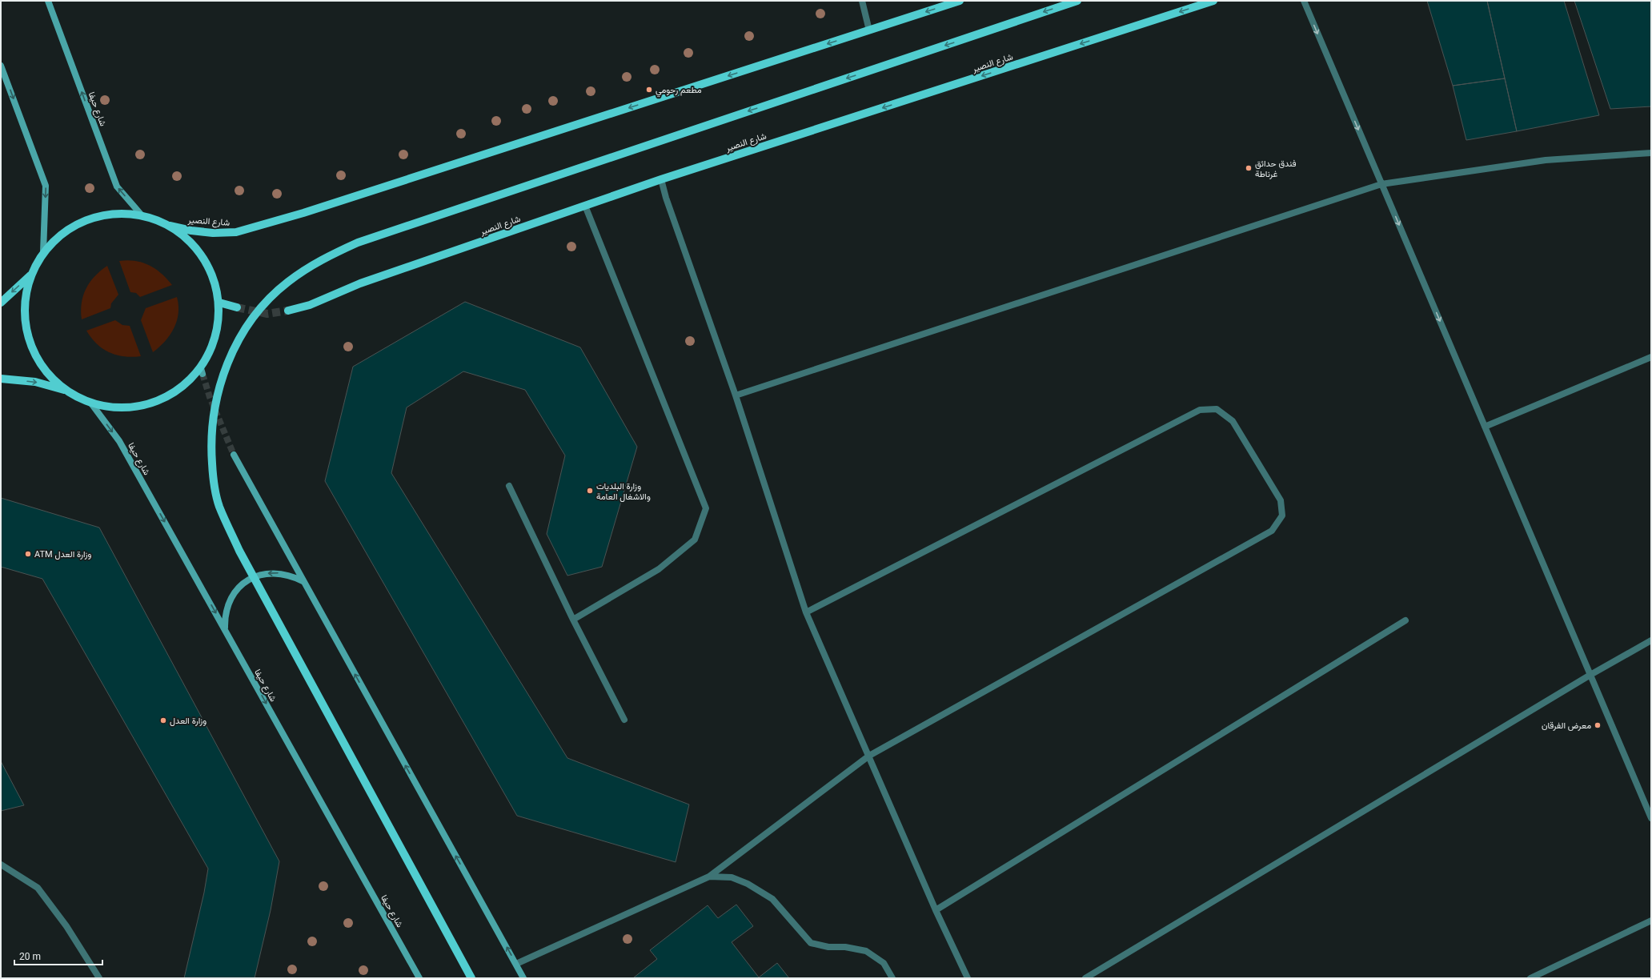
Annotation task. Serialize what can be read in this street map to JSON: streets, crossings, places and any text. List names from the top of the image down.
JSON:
{
  "streets": {
    "main road": ["شارع النصیر", "شارع حيفا"]
  },
  "one_way": ["شارع النصیر"],
  "places": [
    "مطعم رحومي",
    "فندق حدائق غرناطة",
    "وزارة البلديات والاشغال العامة",
    "ATM وزارة العدل",
    "وزارة العدل",
    "معرض الفرقان"
  ],
  "scale_bar": "20 m"
}
